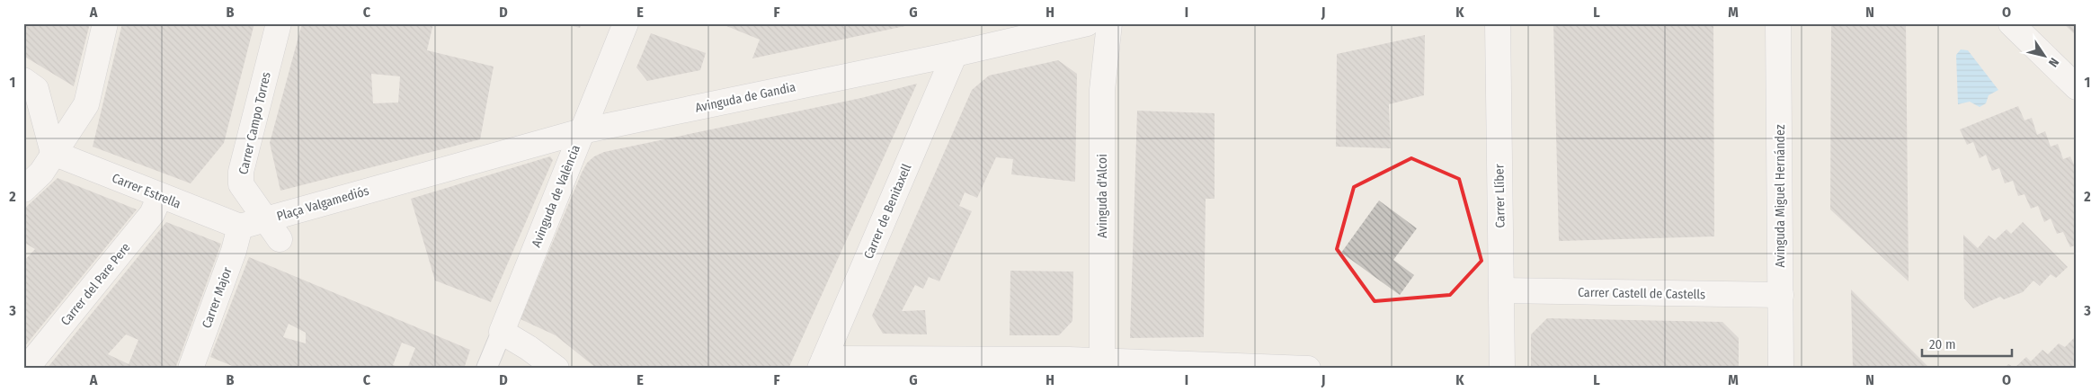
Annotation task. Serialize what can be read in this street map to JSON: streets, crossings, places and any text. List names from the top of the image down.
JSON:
{
  "streets": {
    "street": [
      "Avinguda de Gandia",
      "Carrer Campo Torres",
      "Carrer Estrella",
      "Avinguda de València",
      "Avinguda d'Alcoi",
      "Carrer Llíber",
      "Avinguda Miguel Hernández",
      "Plaça Valgamediós",
      "Carrer de Benitaxell",
      "Carrer del Pare Pere",
      "Carrer Castell de Castells",
      "Carrer Major"
    ]
  },
  "crossings": [
    ["Avinguda de Gandia", "Avinguda de València"],
    ["Avinguda de Gandia", "Plaça Valgamediós"],
    ["Avinguda de Gandia", "Carrer de Benitaxell"],
    ["Carrer Campo Torres", "Plaça Valgamediós"],
    ["Carrer Estrella", "Plaça Valgamediós"],
    ["Carrer Estrella", "Carrer del Pare Pere"],
    ["Carrer Estrella", "Carrer Major"],
    ["Carrer Llíber", "Carrer Castell de Castells"],
    ["Avinguda Miguel Hernández", "Carrer Castell de Castells"],
    ["Plaça Valgamediós", "Carrer Major"]
  ],
  "scale_bar": "20 m",
  "north": "bottom right",
  "grid": {
    "columns": [
      "A",
      "B",
      "C",
      "D",
      "E",
      "F",
      "G",
      "H",
      "I",
      "J",
      "K",
      "L",
      "M",
      "N",
      "O"
    ],
    "rows": ["1", "2", "3"]
  }
}
